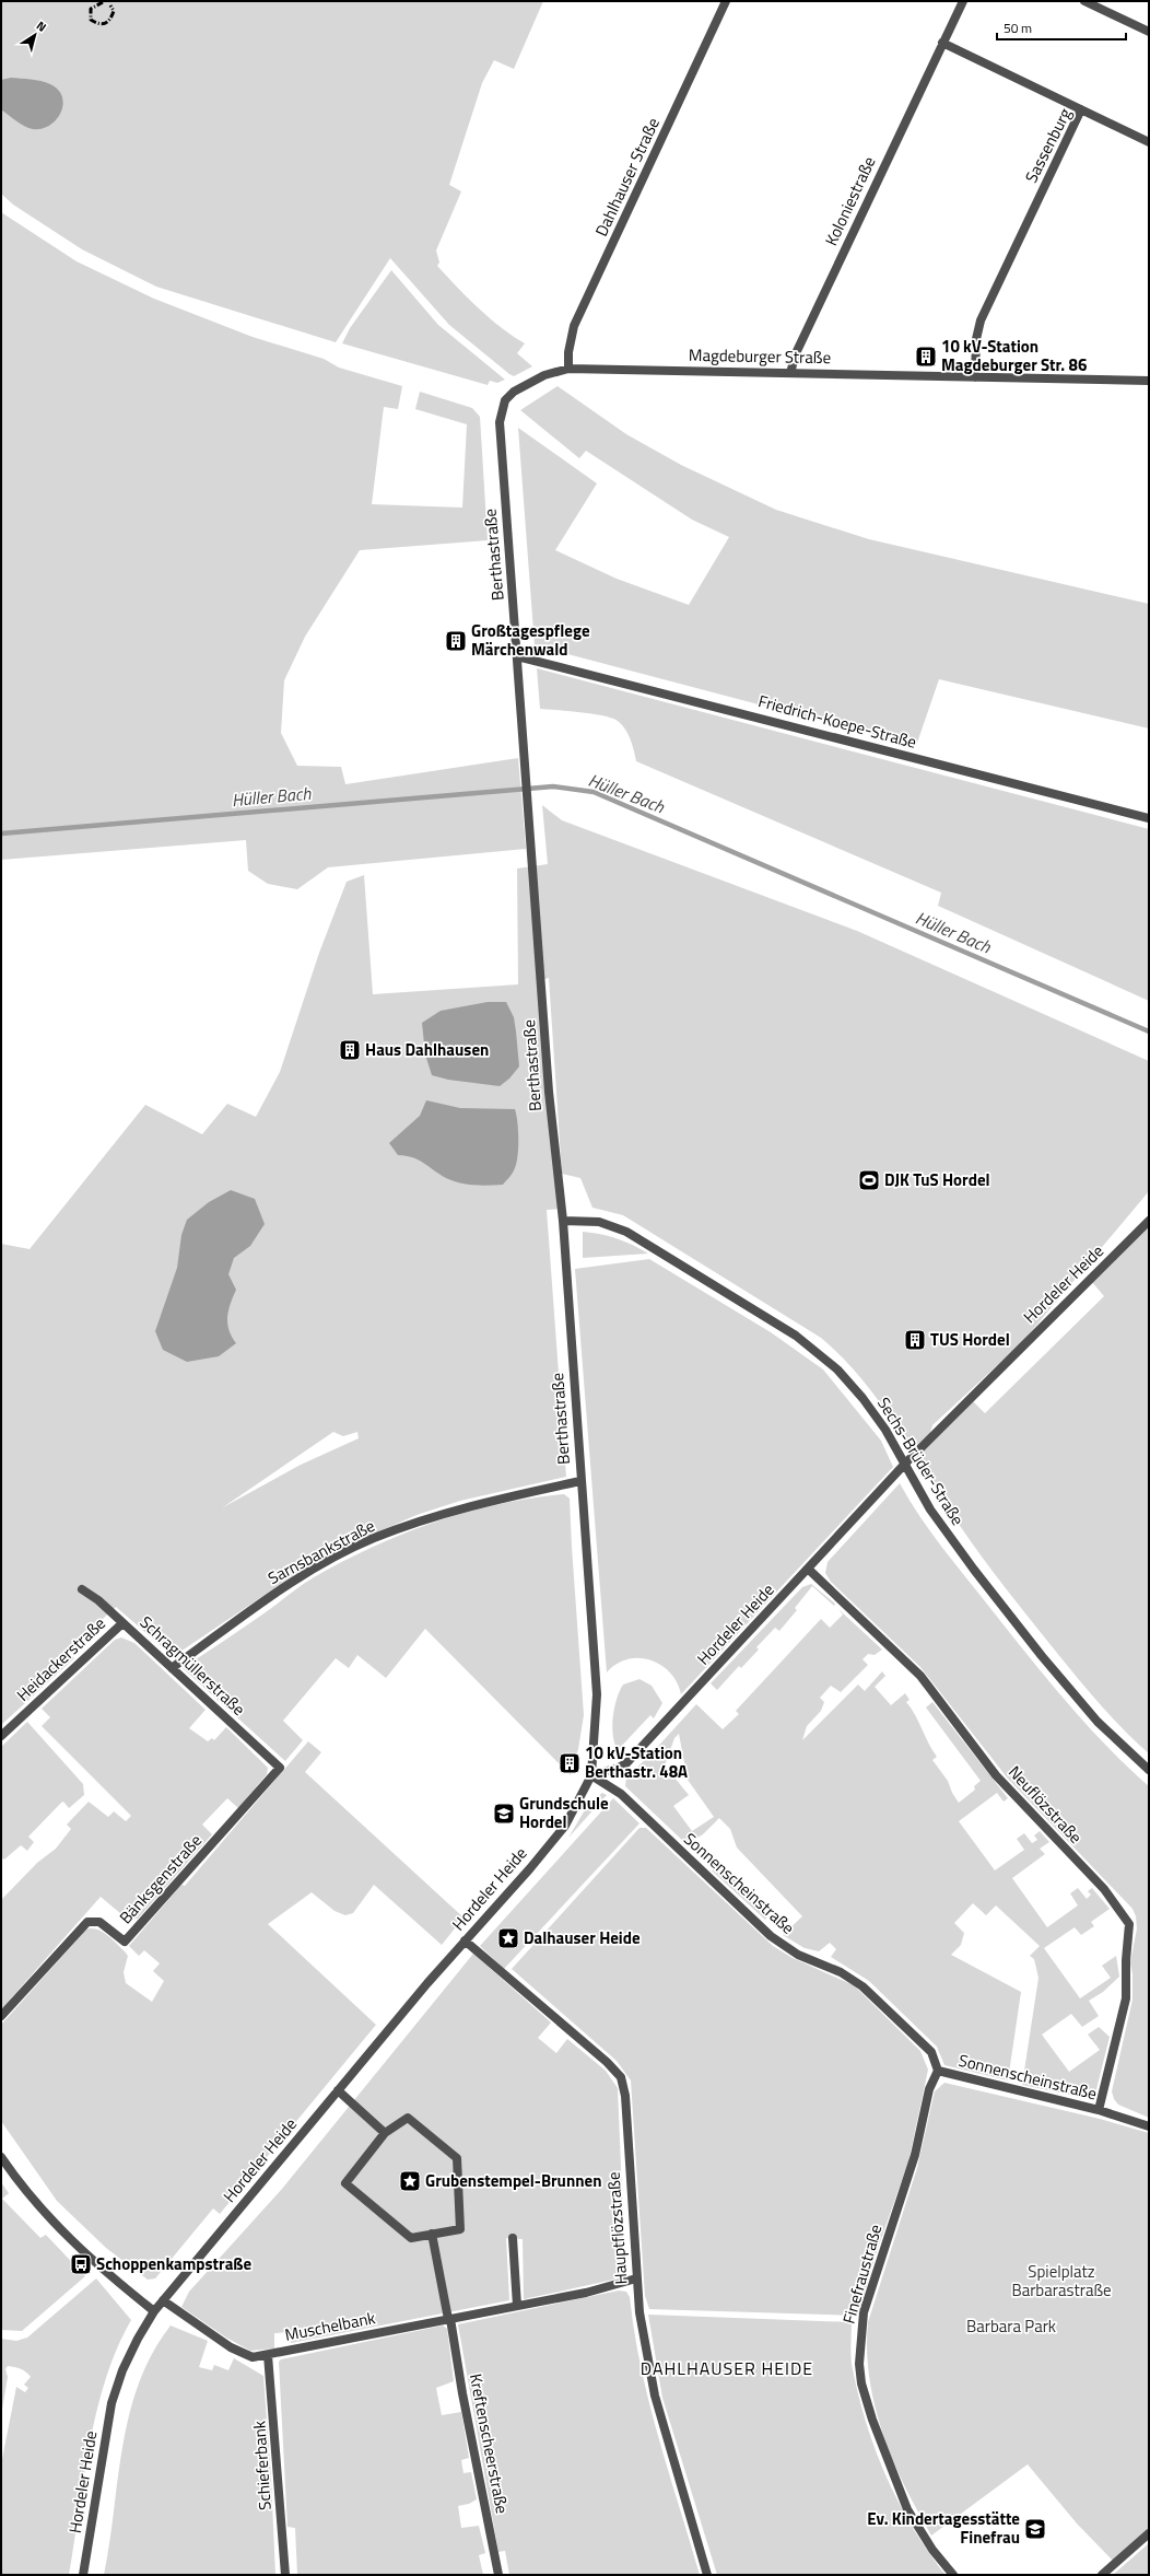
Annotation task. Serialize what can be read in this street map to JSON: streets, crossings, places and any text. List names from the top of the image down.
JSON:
{
  "streets": {
    "street": [
      "Sassenburg",
      "Dahlhauser Straße",
      "Koloniestraße",
      "Magdeburger Straße",
      "Berthastraße",
      "Friedrich-Koepe-Straße",
      "Hordeler Heide",
      "Sechs-Brüder-Straße",
      "Sarnsbankstraße",
      "Heidackerstraße",
      "Schragmüllerstraße",
      "Neuflözstraße",
      "Bänksgenstraße",
      "Sonnenscheinstraße",
      "Hauptflözstraße",
      "Finefraustraße",
      "Muschelbank",
      "Kreftenscheerstraße",
      "Schieferbank"
    ]
  },
  "crossings": [
    ["Sassenburg", "Magdeburger Straße"],
    ["Dahlhauser Straße", "Magdeburger Straße"],
    ["Koloniestraße", "Magdeburger Straße"],
    ["Magdeburger Straße", "Berthastraße"],
    ["Berthastraße", "Friedrich-Koepe-Straße"],
    ["Berthastraße", "Hordeler Heide"],
    ["Berthastraße", "Sechs-Brüder-Straße"],
    ["Berthastraße", "Sarnsbankstraße"],
    ["Berthastraße", "Sonnenscheinstraße"],
    ["Hordeler Heide", "Sechs-Brüder-Straße"],
    ["Hordeler Heide", "Neuflözstraße"],
    ["Hordeler Heide", "Sonnenscheinstraße"],
    ["Hordeler Heide", "Hauptflözstraße"],
    ["Hordeler Heide", "Muschelbank"],
    ["Sarnsbankstraße", "Schragmüllerstraße"],
    ["Heidackerstraße", "Schragmüllerstraße"],
    ["Schragmüllerstraße", "Bänksgenstraße"],
    ["Neuflözstraße", "Sonnenscheinstraße"],
    ["Sonnenscheinstraße", "Finefraustraße"],
    ["Hauptflözstraße", "Muschelbank"],
    ["Muschelbank", "Kreftenscheerstraße"],
    ["Muschelbank", "Schieferbank"]
  ],
  "districts": ["DAHLHAUSER HEIDE"],
  "water": ["Hüller Bach"],
  "parks": ["Spielplatz Barbarastraße", "Barbara Park"],
  "places": {
    "building": [
      "10 kV-Station Magdeburger Str. 86",
      "Großtagespflege Märchenwald",
      "Haus Dahlhausen",
      "TUS Hordel",
      "10 kV-Station Berthastr. 48A"
    ],
    "sports": ["DJK TuS Hordel"],
    "school or university": ["Grundschule Hordel", "Ev. Kindertagesstätte Finefrau"],
    "place": ["Dalhauser Heide", "Grubenstempel-Brunnen"],
    "bus stop": ["Schoppenkampstraße"]
  },
  "scale_bar": "50 m",
  "north": "top right"
}
